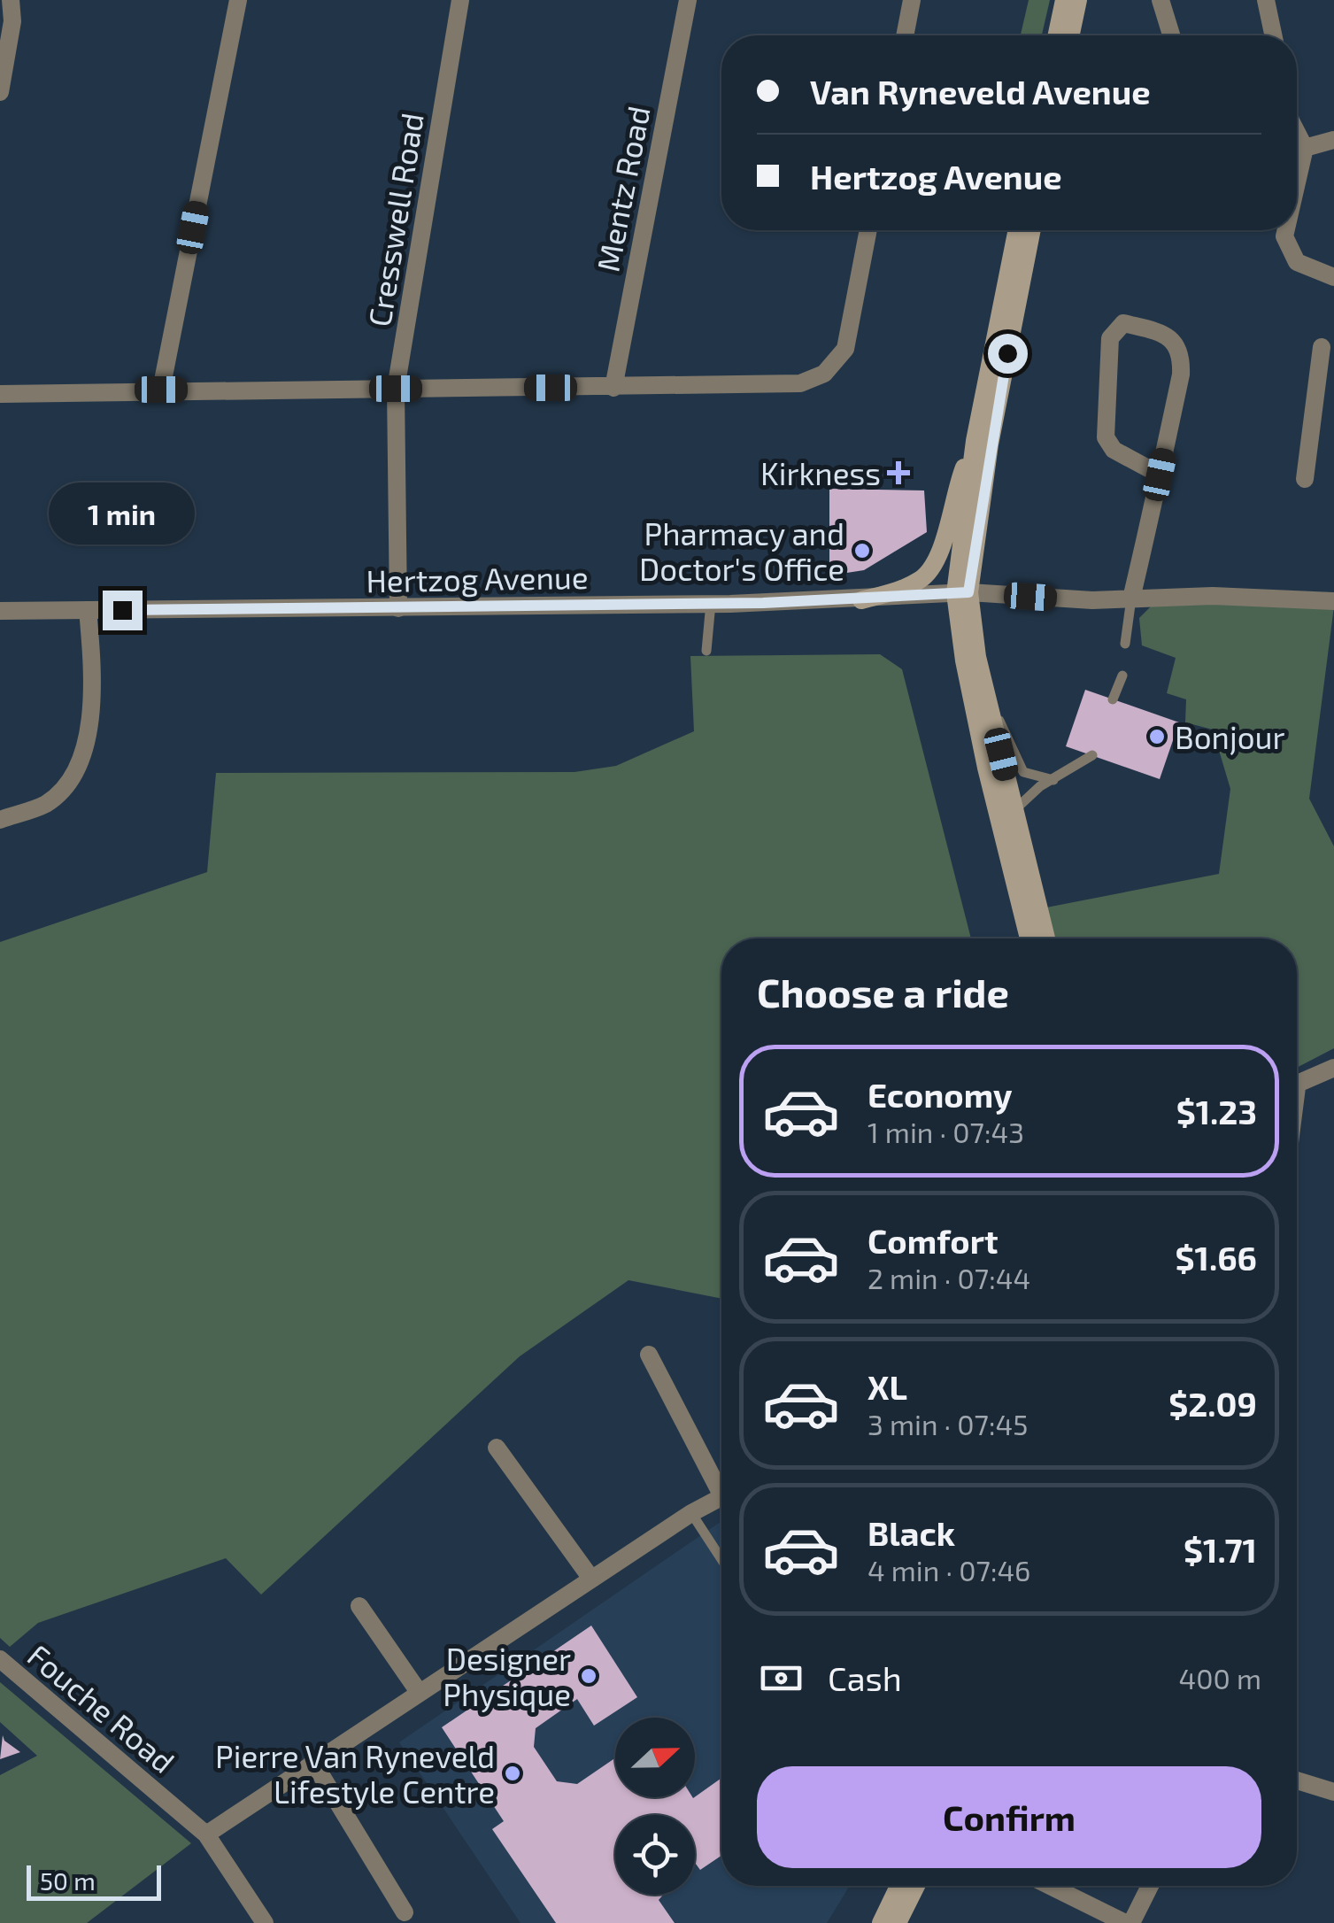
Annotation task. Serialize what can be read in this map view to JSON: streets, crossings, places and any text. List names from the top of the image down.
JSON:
{
  "streets": {
    "street": [
      "Mentz Road",
      "Cresswell Road",
      "Hertzog Avenue",
      "Fouche Road"
    ]
  },
  "crossings": [
    ["Cresswell Road", "Hertzog Avenue"]
  ],
  "places": {
    "health": ["Kirkness"],
    "other": [
      "Pharmacy and Doctor's Office",
      "Bonjour",
      "Designer Physique",
      "Pierre Van Ryneveld Lifestyle Centre"
    ]
  },
  "scale_bar": "50 m",
  "north": "right",
  "page": {
    "banner": ["Van Ryneveld Avenue", "Hertzog Avenue"],
    "bubble": "1 min",
    "heading": "Choose a ride",
    "list": [
      {
        "name": "Economy",
        "note": "1 min · 07:43",
        "value": "$1.23"
      },
      {
        "name": "Comfort",
        "note": "2 min · 07:44",
        "value": "$1.66"
      },
      {
        "name": "XL",
        "note": "3 min · 07:45",
        "value": "$2.09"
      },
      {
        "name": "Black",
        "note": "4 min · 07:46",
        "value": "$1.71"
      }
    ],
    "pay": ["Cash", "400 m"],
    "buttons": "Confirm",
    "scale": "50 m"
  }
}
